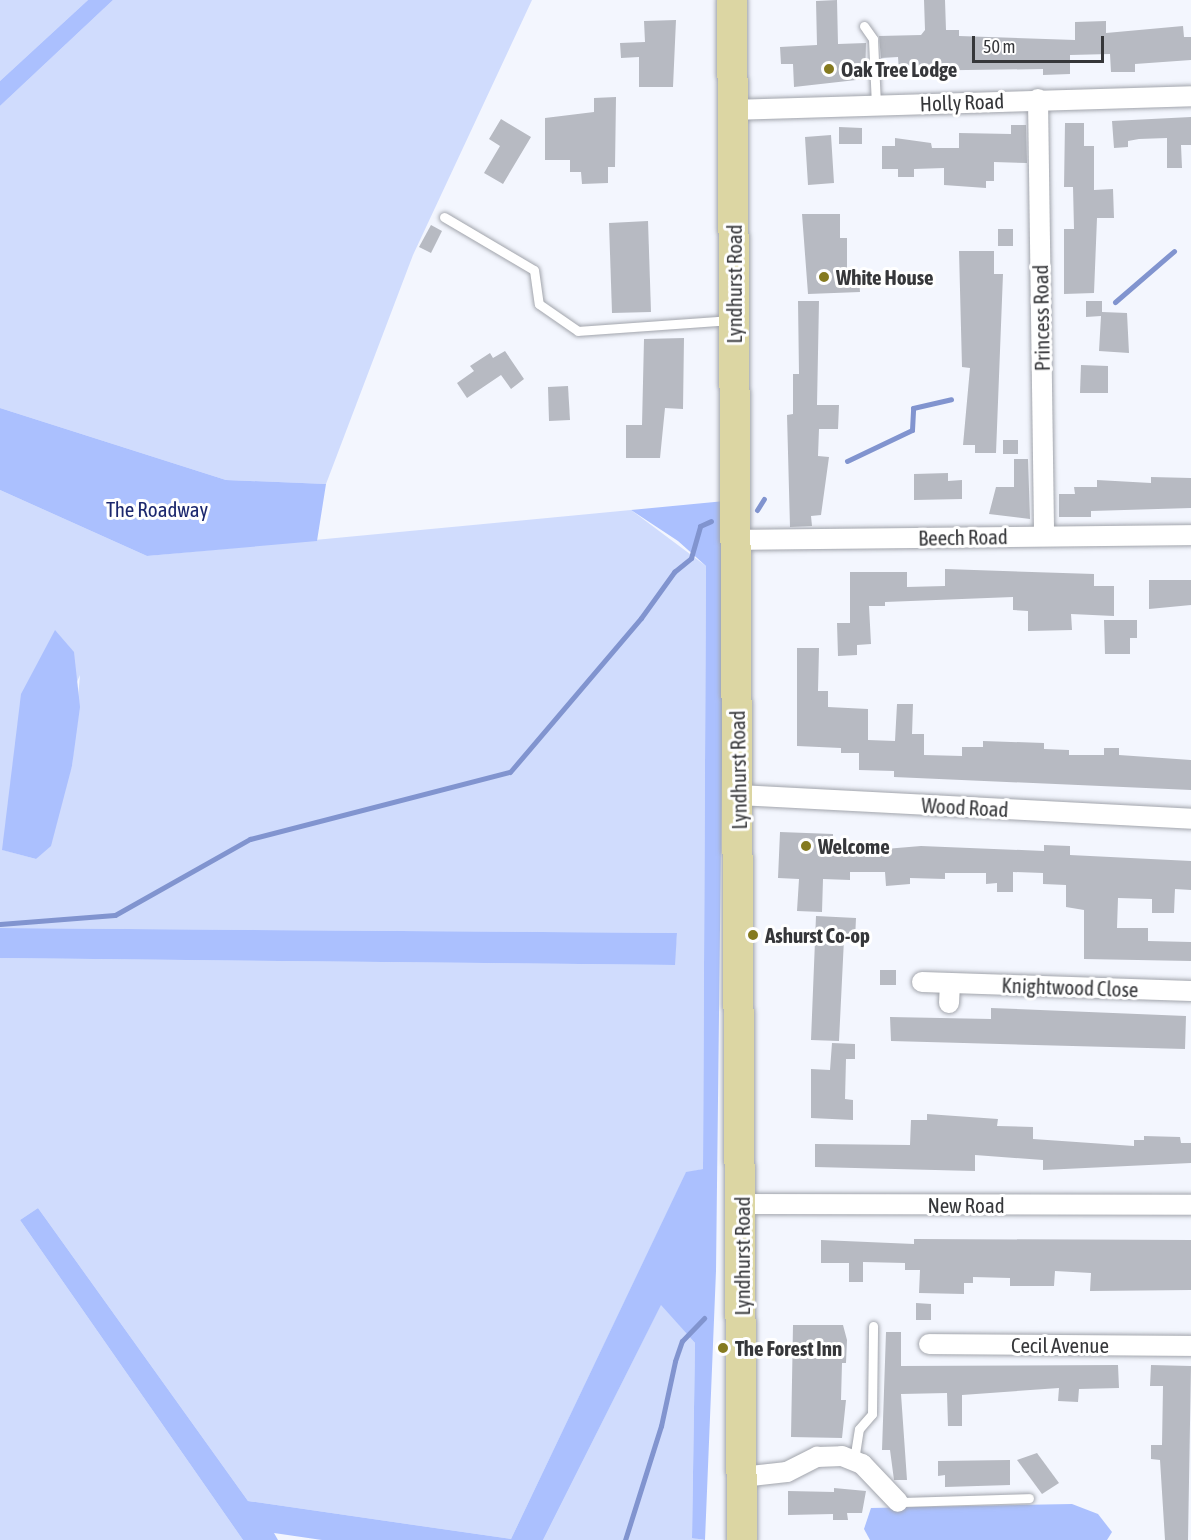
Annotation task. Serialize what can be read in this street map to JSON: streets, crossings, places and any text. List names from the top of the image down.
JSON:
{
  "streets": {
    "main road": ["Lyndhurst Road"],
    "street": [
      "Holly Road",
      "Princess Road",
      "Beech Road",
      "Wood Road",
      "Knightwood Close",
      "New Road",
      "Cecil Avenue"
    ]
  },
  "crossings": [
    ["Holly Road", "Lyndhurst Road"],
    ["Holly Road", "Princess Road"],
    ["Lyndhurst Road", "Beech Road"],
    ["Lyndhurst Road", "Wood Road"],
    ["Lyndhurst Road", "New Road"],
    ["Princess Road", "Beech Road"]
  ],
  "parks": ["The Roadway"],
  "places": [
    "Oak Tree Lodge",
    "White House",
    "Welcome",
    "Ashurst Co-op",
    "The Forest Inn"
  ],
  "scale_bar": "50 m"
}
